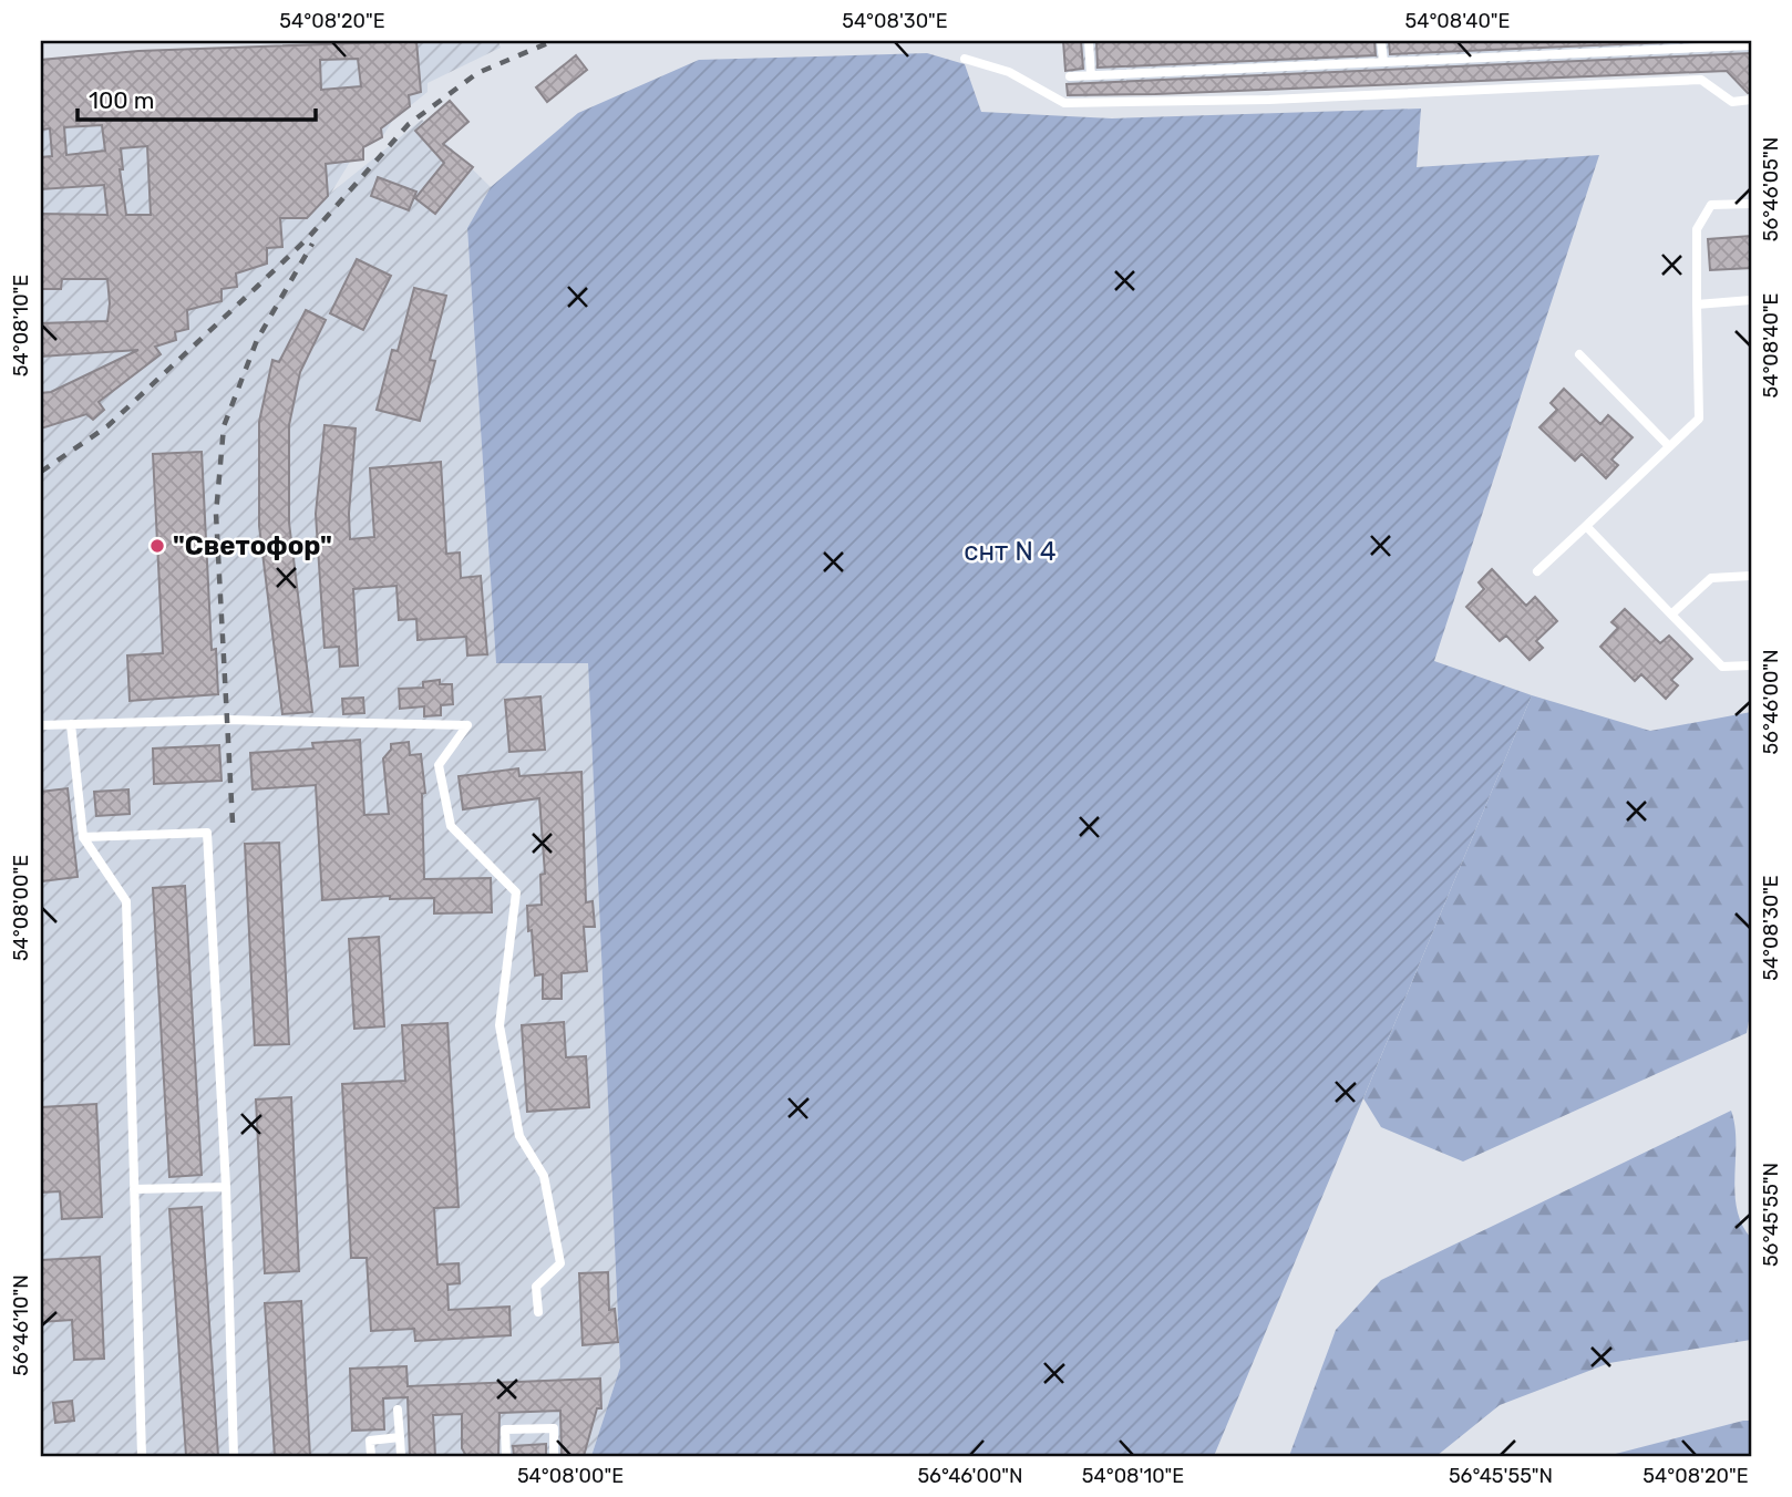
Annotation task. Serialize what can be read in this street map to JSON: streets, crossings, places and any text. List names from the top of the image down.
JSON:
{
  "parks": ["снт N 4"],
  "places": ["\"Светофор\""],
  "scale_bar": "100 m",
  "coordinates": [
    "54°08'20\"E",
    "54°08'30\"E",
    "54°08'40\"E",
    "56°46'05\"N",
    "54°08'10\"E",
    "56°46'00\"N",
    "54°08'00\"E",
    "56°45'55\"N",
    "56°46'10\"N"
  ]
}
